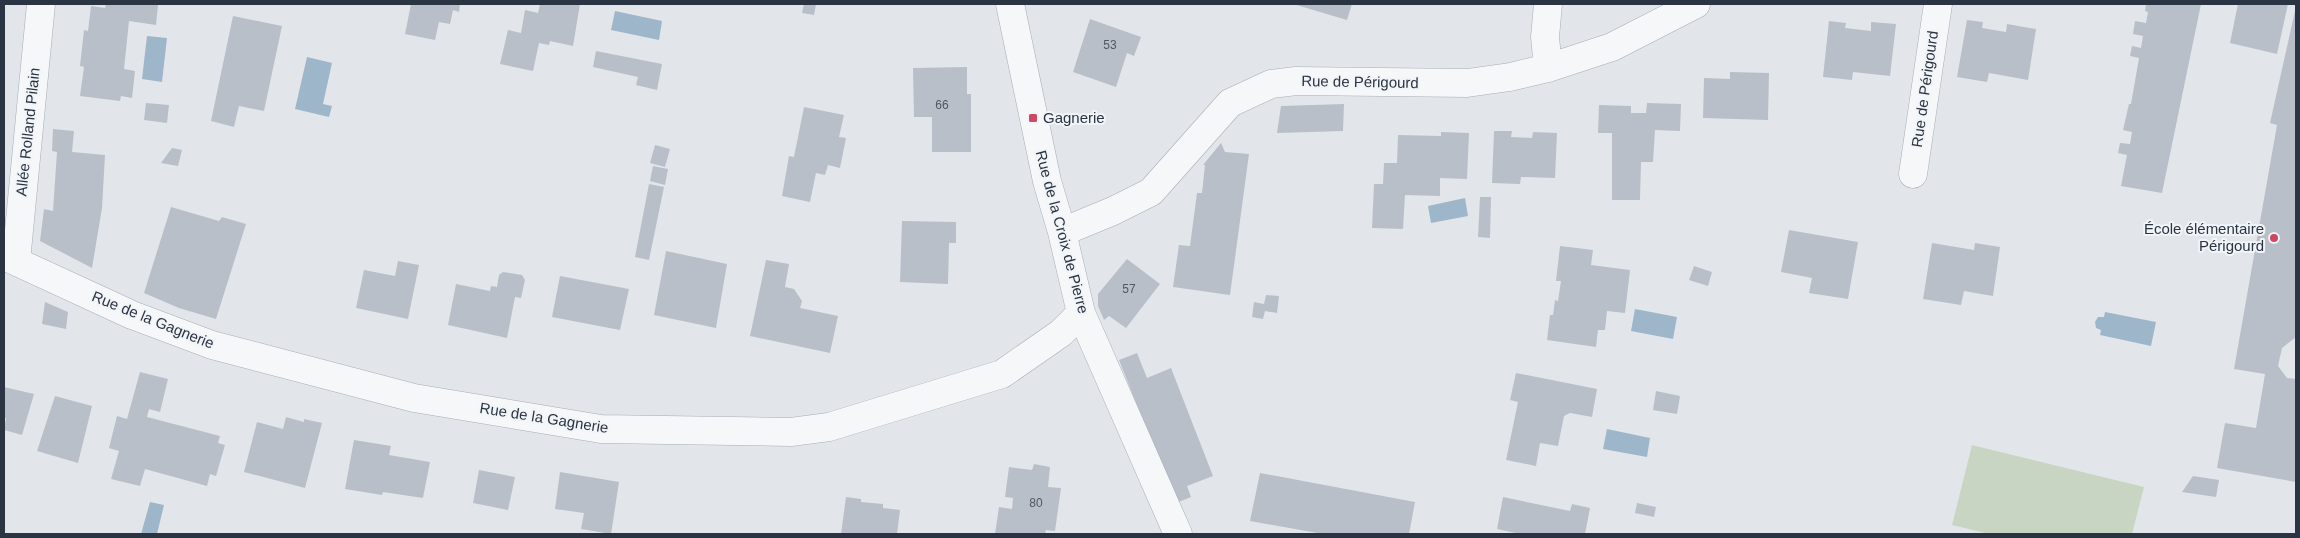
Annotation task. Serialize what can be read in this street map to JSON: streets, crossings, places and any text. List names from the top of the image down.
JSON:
{
  "streets": {
    "street": [
      "Rue de Périgourd",
      "Allée Rolland Pilain",
      "Rue de la Croix de Pierre",
      "Rue de la Gagnerie"
    ]
  },
  "crossings": [
    ["Rue de Périgourd", "Rue de la Croix de Pierre"],
    ["Allée Rolland Pilain", "Rue de la Gagnerie"],
    ["Rue de la Croix de Pierre", "Rue de la Gagnerie"]
  ],
  "places": {
    "transit": ["Gagnerie"],
    "other": ["École élémentaire Périgourd"]
  },
  "house_numbers": [
    "53",
    "66",
    "57",
    "80"
  ]
}
